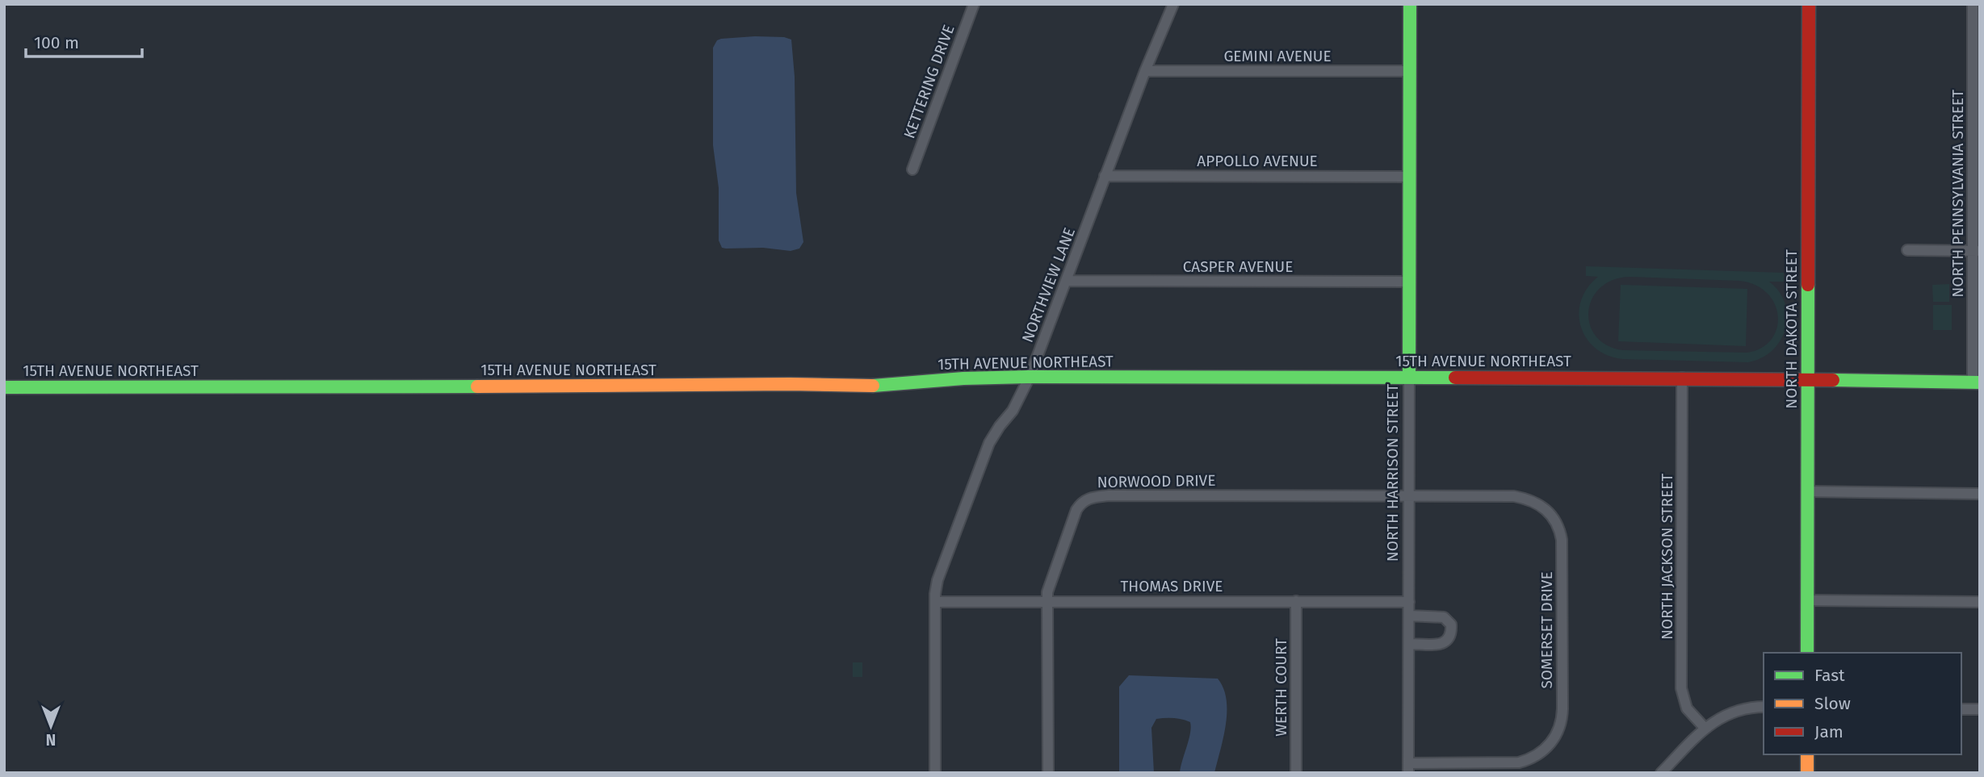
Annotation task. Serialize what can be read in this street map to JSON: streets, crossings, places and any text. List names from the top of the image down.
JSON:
{
  "streets": {
    "street": [
      "GEMINI AVENUE",
      "KETTERING DRIVE",
      "APPOLLO AVENUE",
      "NORTH PENNSYLVANIA STREET",
      "CASPER AVENUE",
      "NORTHVIEW LANE",
      "NORTH DAKOTA STREET",
      "15TH AVENUE NORTHEAST",
      "NORTH HARRISON STREET",
      "NORWOOD DRIVE",
      "NORTH JACKSON STREET",
      "THOMAS DRIVE",
      "SOMERSET DRIVE",
      "WERTH COURT"
    ]
  },
  "crossings": [
    ["GEMINI AVENUE", "NORTHVIEW LANE"],
    ["GEMINI AVENUE", "NORTH HARRISON STREET"],
    ["APPOLLO AVENUE", "NORTHVIEW LANE"],
    ["APPOLLO AVENUE", "NORTH HARRISON STREET"],
    ["NORTH PENNSYLVANIA STREET", "15TH AVENUE NORTHEAST"],
    ["CASPER AVENUE", "NORTHVIEW LANE"],
    ["CASPER AVENUE", "NORTH HARRISON STREET"],
    ["NORTHVIEW LANE", "15TH AVENUE NORTHEAST"],
    ["NORTHVIEW LANE", "THOMAS DRIVE"],
    ["NORTH DAKOTA STREET", "15TH AVENUE NORTHEAST"],
    ["15TH AVENUE NORTHEAST", "NORTH HARRISON STREET"],
    ["15TH AVENUE NORTHEAST", "NORTH JACKSON STREET"],
    ["NORTH HARRISON STREET", "NORWOOD DRIVE"],
    ["NORTH HARRISON STREET", "THOMAS DRIVE"],
    ["NORTH HARRISON STREET", "SOMERSET DRIVE"],
    ["NORWOOD DRIVE", "THOMAS DRIVE"],
    ["NORWOOD DRIVE", "SOMERSET DRIVE"],
    ["THOMAS DRIVE", "WERTH COURT"]
  ],
  "legend": ["Fast", "Slow", "Jam"],
  "scale_bar": "100 m",
  "north": "bottom"
}
